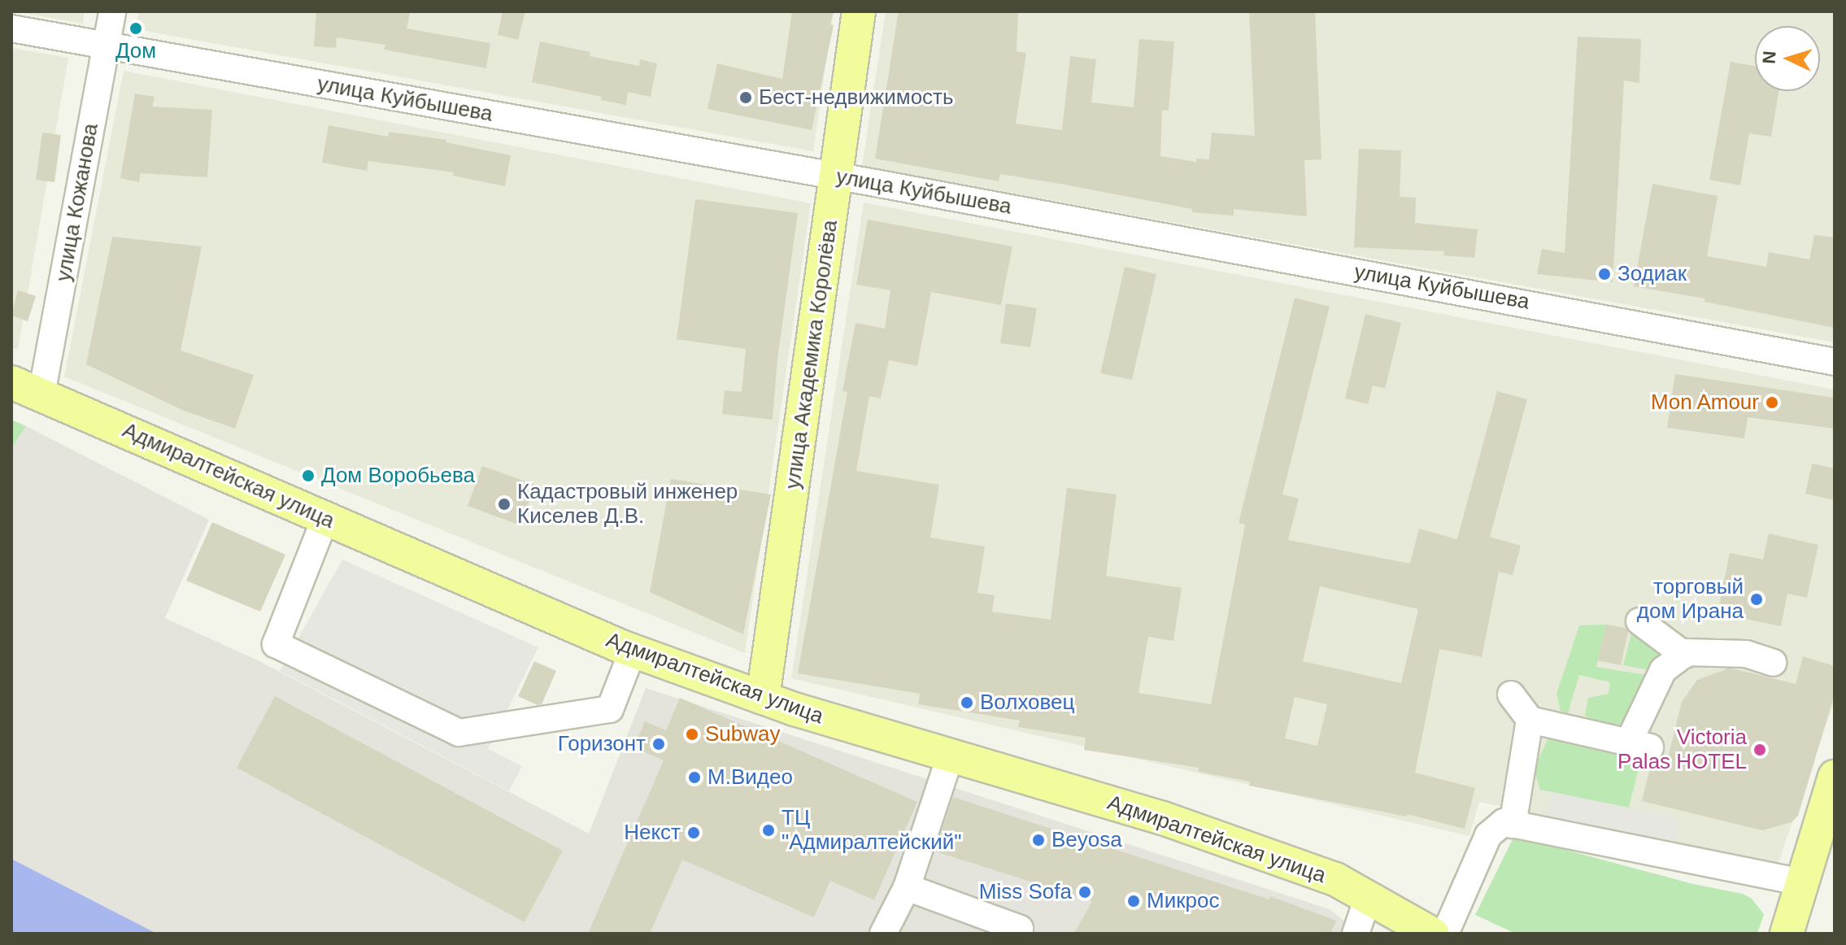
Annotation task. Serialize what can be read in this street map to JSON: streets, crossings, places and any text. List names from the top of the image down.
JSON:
{
  "streets": {
    "main road": ["улица Академика Королёва", "Адмиралтейская улица"],
    "street": ["улица Куйбышева", "улица Кожанова"]
  },
  "crossings": [
    ["улица Куйбышева", "улица Кожанова"],
    ["улица Куйбышева", "улица Академика Королёва"],
    ["улица Кожанова", "Адмиралтейская улица"],
    ["улица Академика Королёва", "Адмиралтейская улица"]
  ],
  "places": [
    "Дом",
    "Бест-недвижимость",
    "Зодиак",
    "Mon Amour",
    "Дом Воробьева",
    "Кадастровый инженер Киселев Д.В.",
    "торговый дом Ирана",
    "Волховец",
    "Subway",
    "Горизонт",
    "Victoria Palas HOTEL",
    "М.Видео",
    "ТЦ \"Адмиралтейский\"",
    "Некст",
    "Beyosa",
    "Miss Sofa",
    "Микрос"
  ],
  "north": "left"
}
